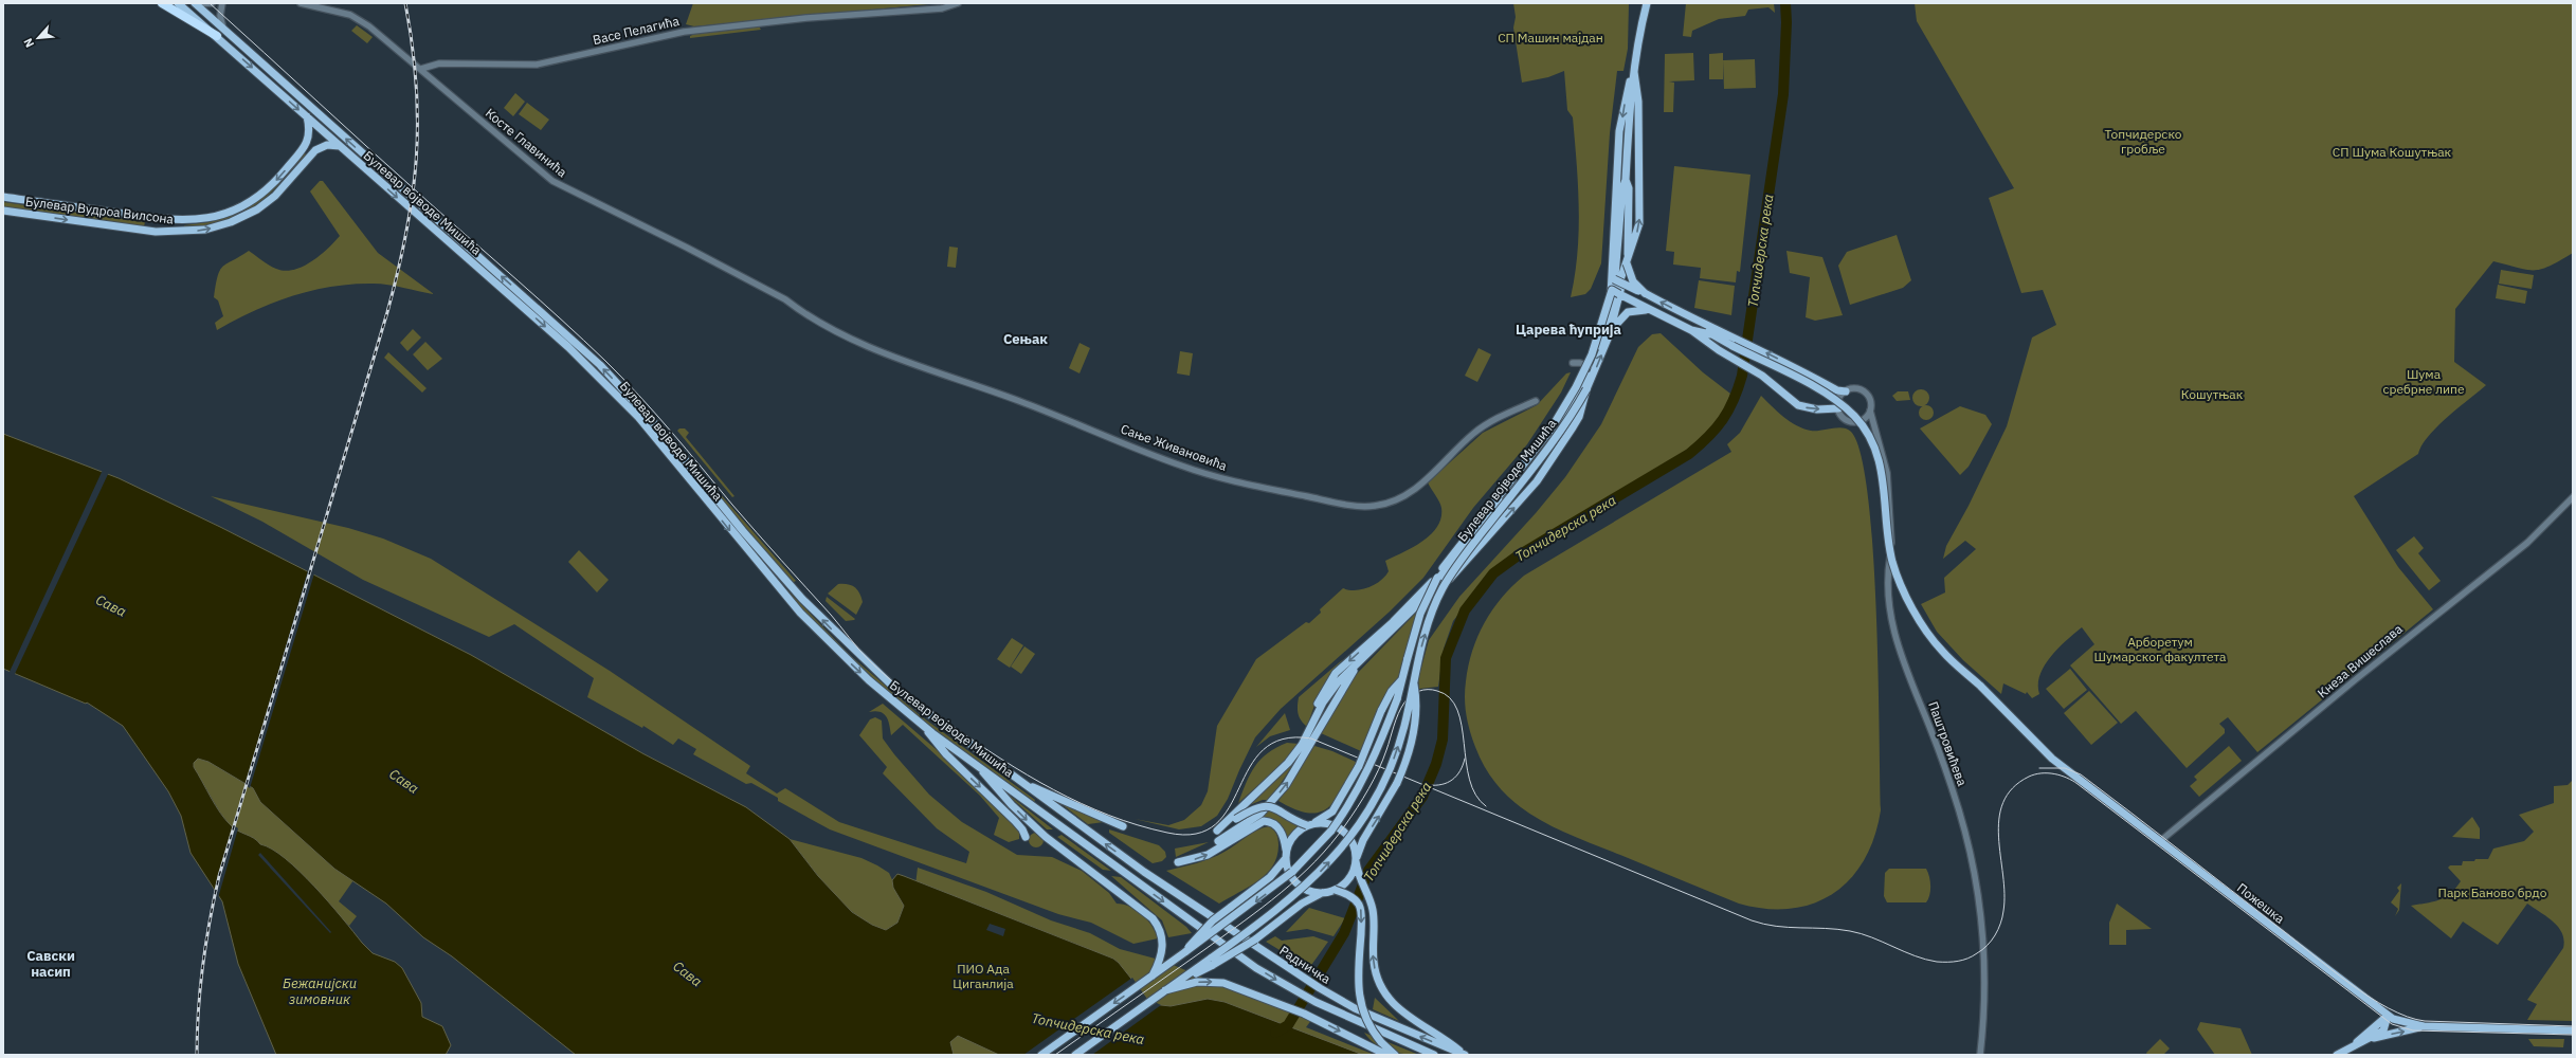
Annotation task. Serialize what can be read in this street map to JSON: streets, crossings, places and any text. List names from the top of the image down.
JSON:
{
  "streets": {
    "main road": [
      "Булевар војводе Мишића",
      "Булевар Вудроа Вилсона",
      "Пожешка",
      "Радничка"
    ],
    "street": [
      "Васе Пелагића",
      "Косте Главинића",
      "Сање Живановића",
      "Кнеза Вишеслава",
      "Паштровићева"
    ]
  },
  "crossings": [
    ["Васе Пелагића", "Косте Главинића"],
    ["Косте Главинића", "Сање Живановића"],
    ["Булевар војводе Мишића", "Булевар Вудроа Вилсона"],
    ["Булевар војводе Мишића", "Радничка"],
    ["Кнеза Вишеслава", "Пожешка"]
  ],
  "districts": ["Царева ћуприја", "Сењак", "Савски насип"],
  "water": ["Топчидерска река", "Сава", "Бежанијски зимовник"],
  "parks": [
    "СП Машин мајдан",
    "Топчидерско гробље",
    "СП Шума Кошутњак",
    "Шума сребрне липе",
    "Кошутњак",
    "Арборетум Шумарског факултета",
    "Парк Баново брдо",
    "ПИО Ада Циганлија"
  ],
  "north": "bottom left"
}
